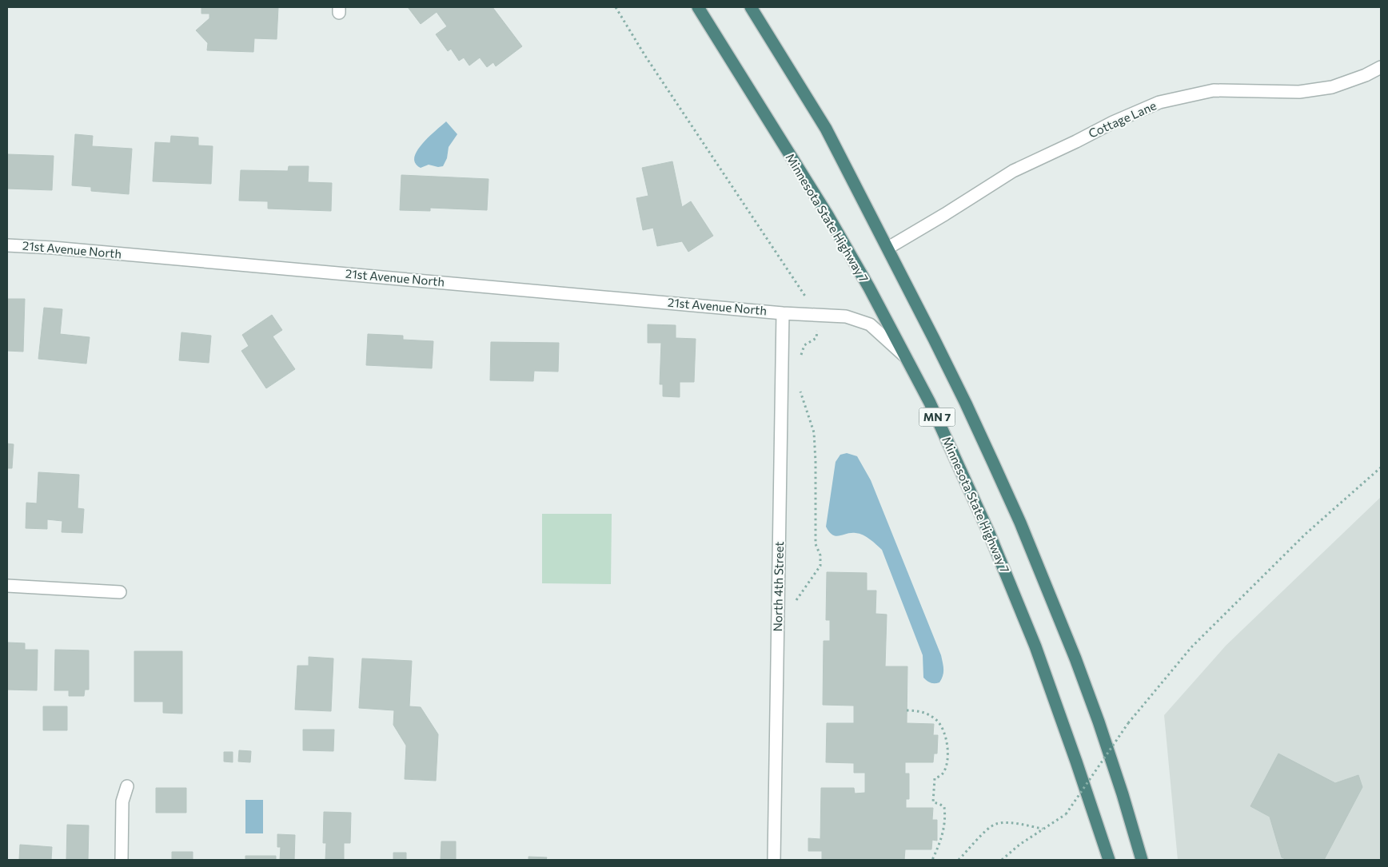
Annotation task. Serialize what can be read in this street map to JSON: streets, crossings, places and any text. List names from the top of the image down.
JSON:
{
  "streets": {
    "highway": ["Minnesota State Highway 7", "MN 7"],
    "street": ["Cottage Lane", "21st Avenue North", "North 4th Street"]
  },
  "crossings": [
    ["Cottage Lane", "MN 7"],
    ["Minnesota State Highway 7", "21st Avenue North"],
    ["21st Avenue North", "North 4th Street"]
  ]
}
